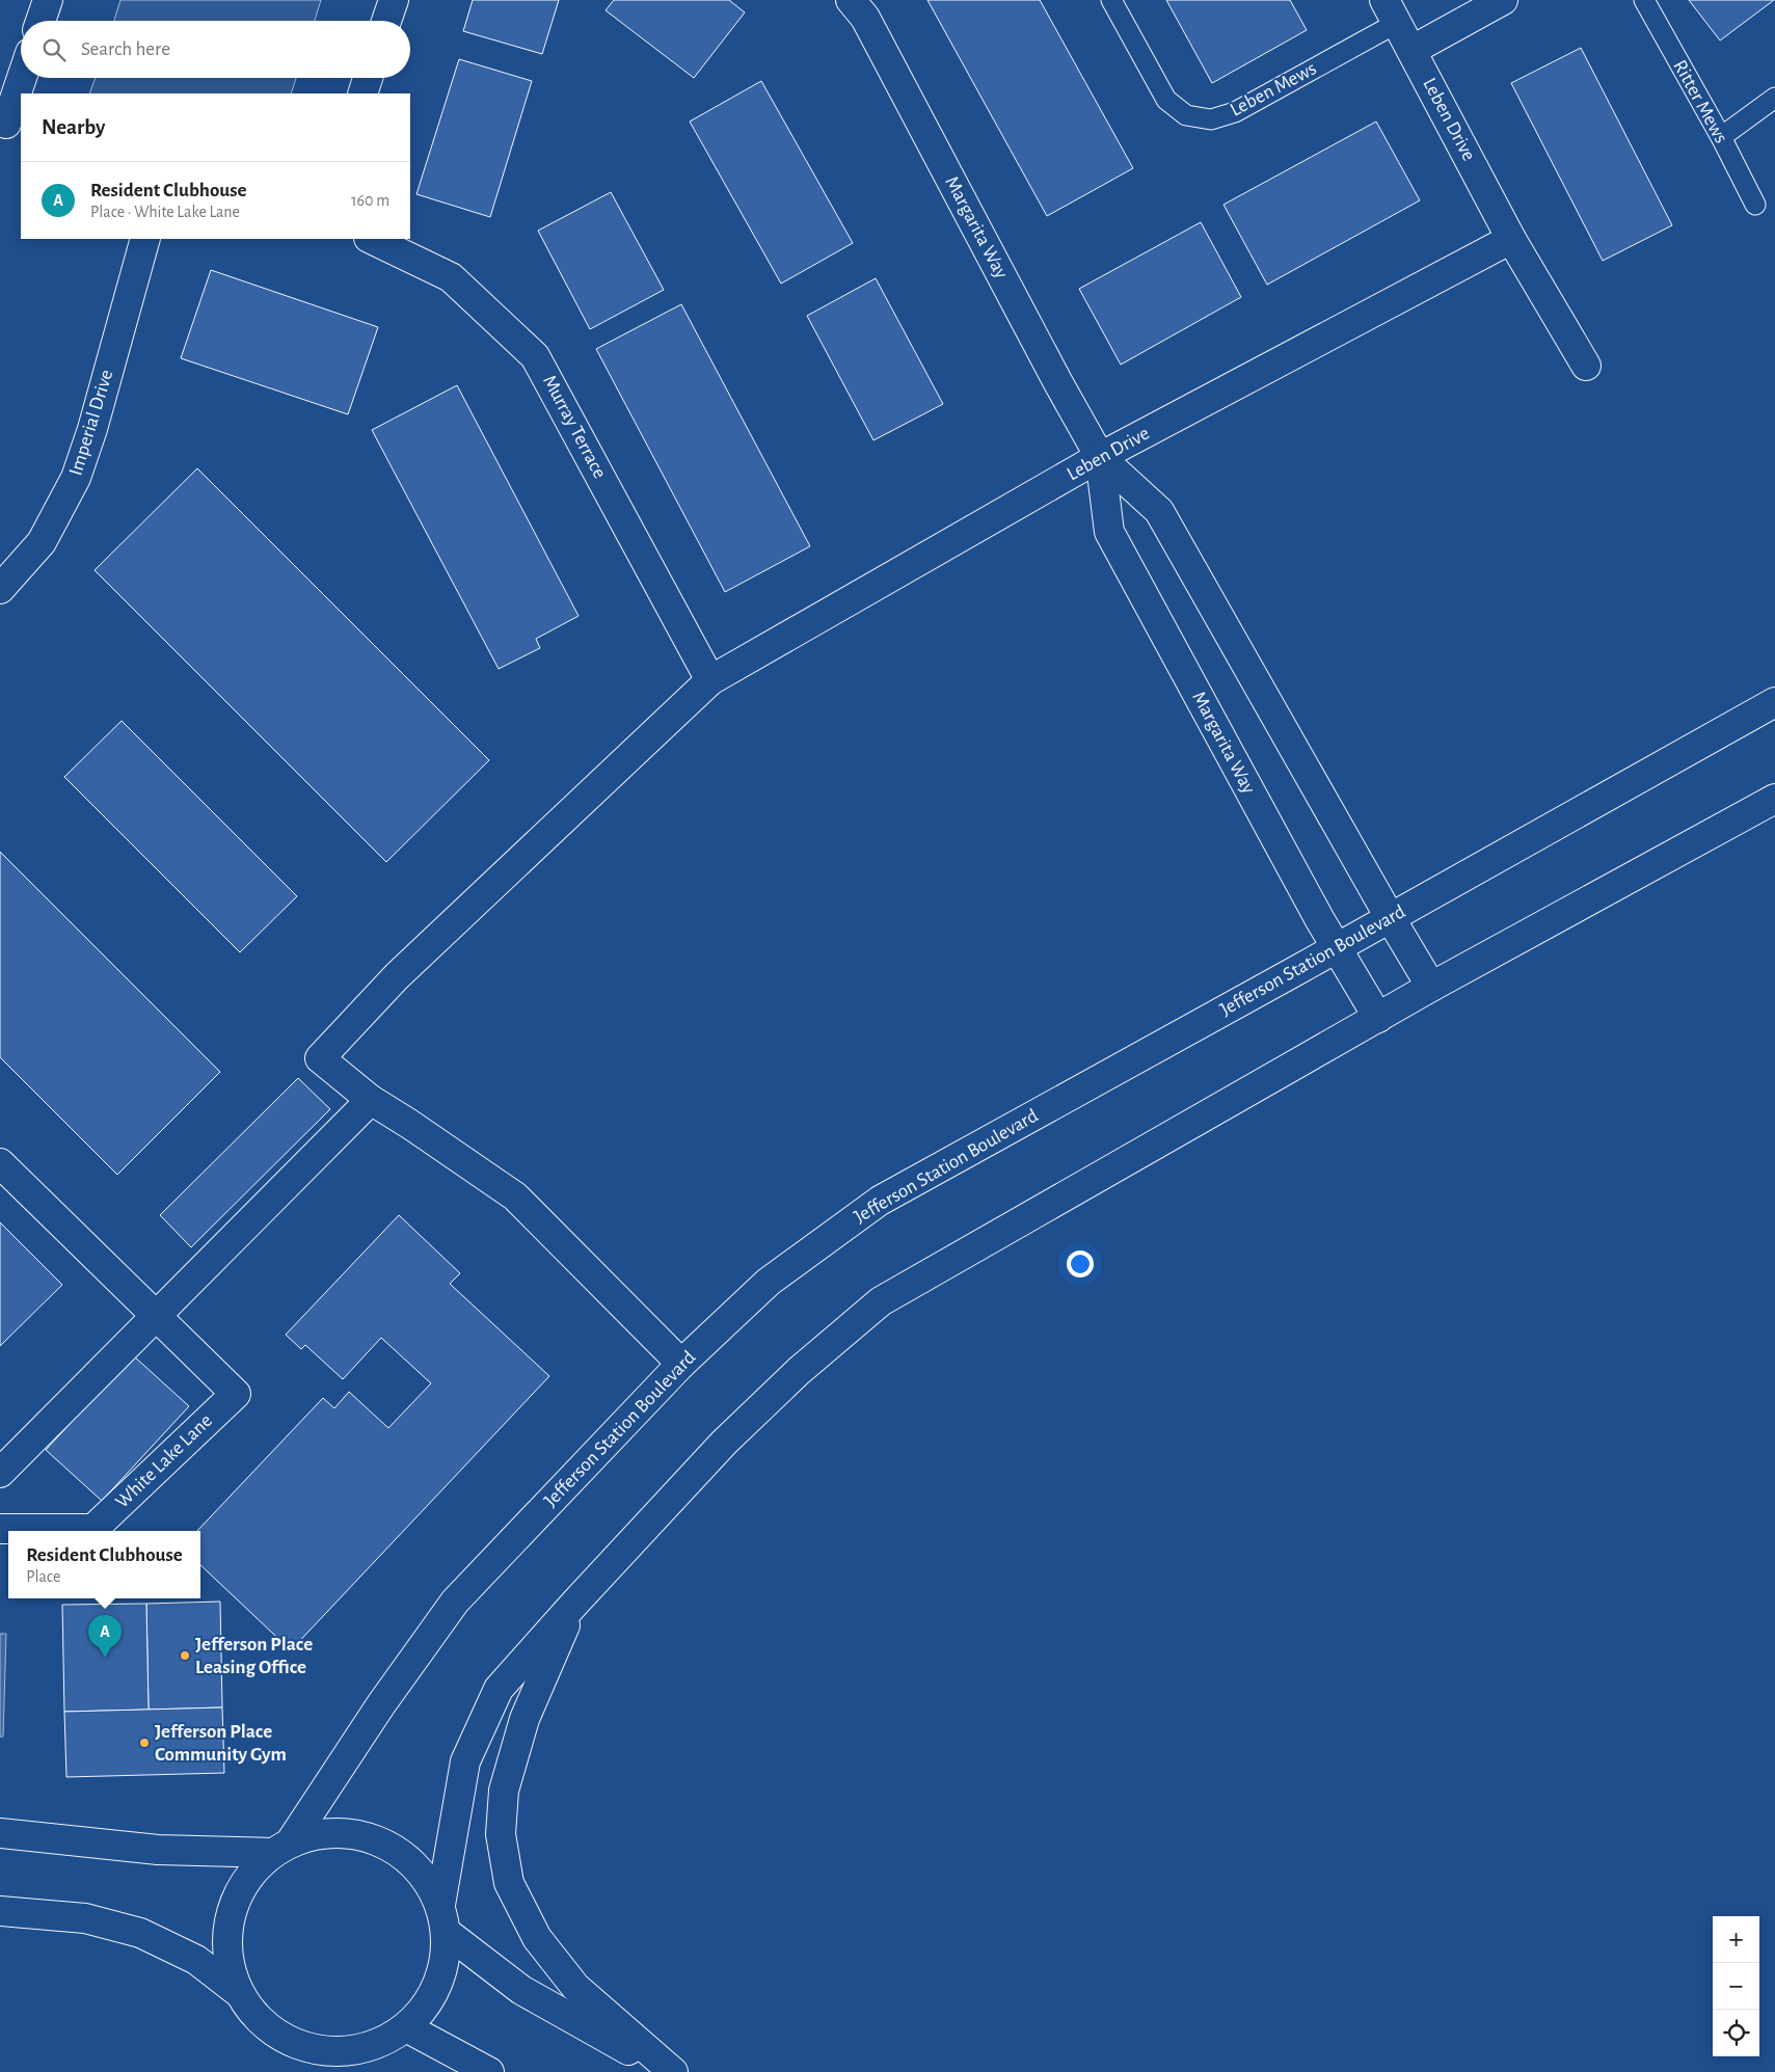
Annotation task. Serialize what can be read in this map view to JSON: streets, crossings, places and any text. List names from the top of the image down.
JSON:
{
  "streets": {
    "street": [
      "Leben Drive",
      "Margarita Way",
      "Imperial Drive",
      "Murray Terrace",
      "Jefferson Station Boulevard",
      "White Lake Lane"
    ],
    "lane": ["Leben Mews", "Ritter Mews"]
  },
  "crossings": [
    ["Leben Mews", "Leben Drive"],
    ["Leben Drive", "Margarita Way"],
    ["Leben Drive", "Murray Terrace"],
    ["Margarita Way", "Jefferson Station Boulevard"]
  ],
  "places": ["Jefferson Place Leasing Office", "Jefferson Place Community Gym"],
  "page": {
    "search": "Search here",
    "heading": "Nearby",
    "list": [
      {
        "mark": "A",
        "name": "Resident Clubhouse",
        "note": "Place · White Lake Lane",
        "value": "160 m"
      }
    ],
    "popup": ["Resident Clubhouse", "Place"],
    "pins": "A",
    "map_buttons": ["+", "−"]
  }
}
